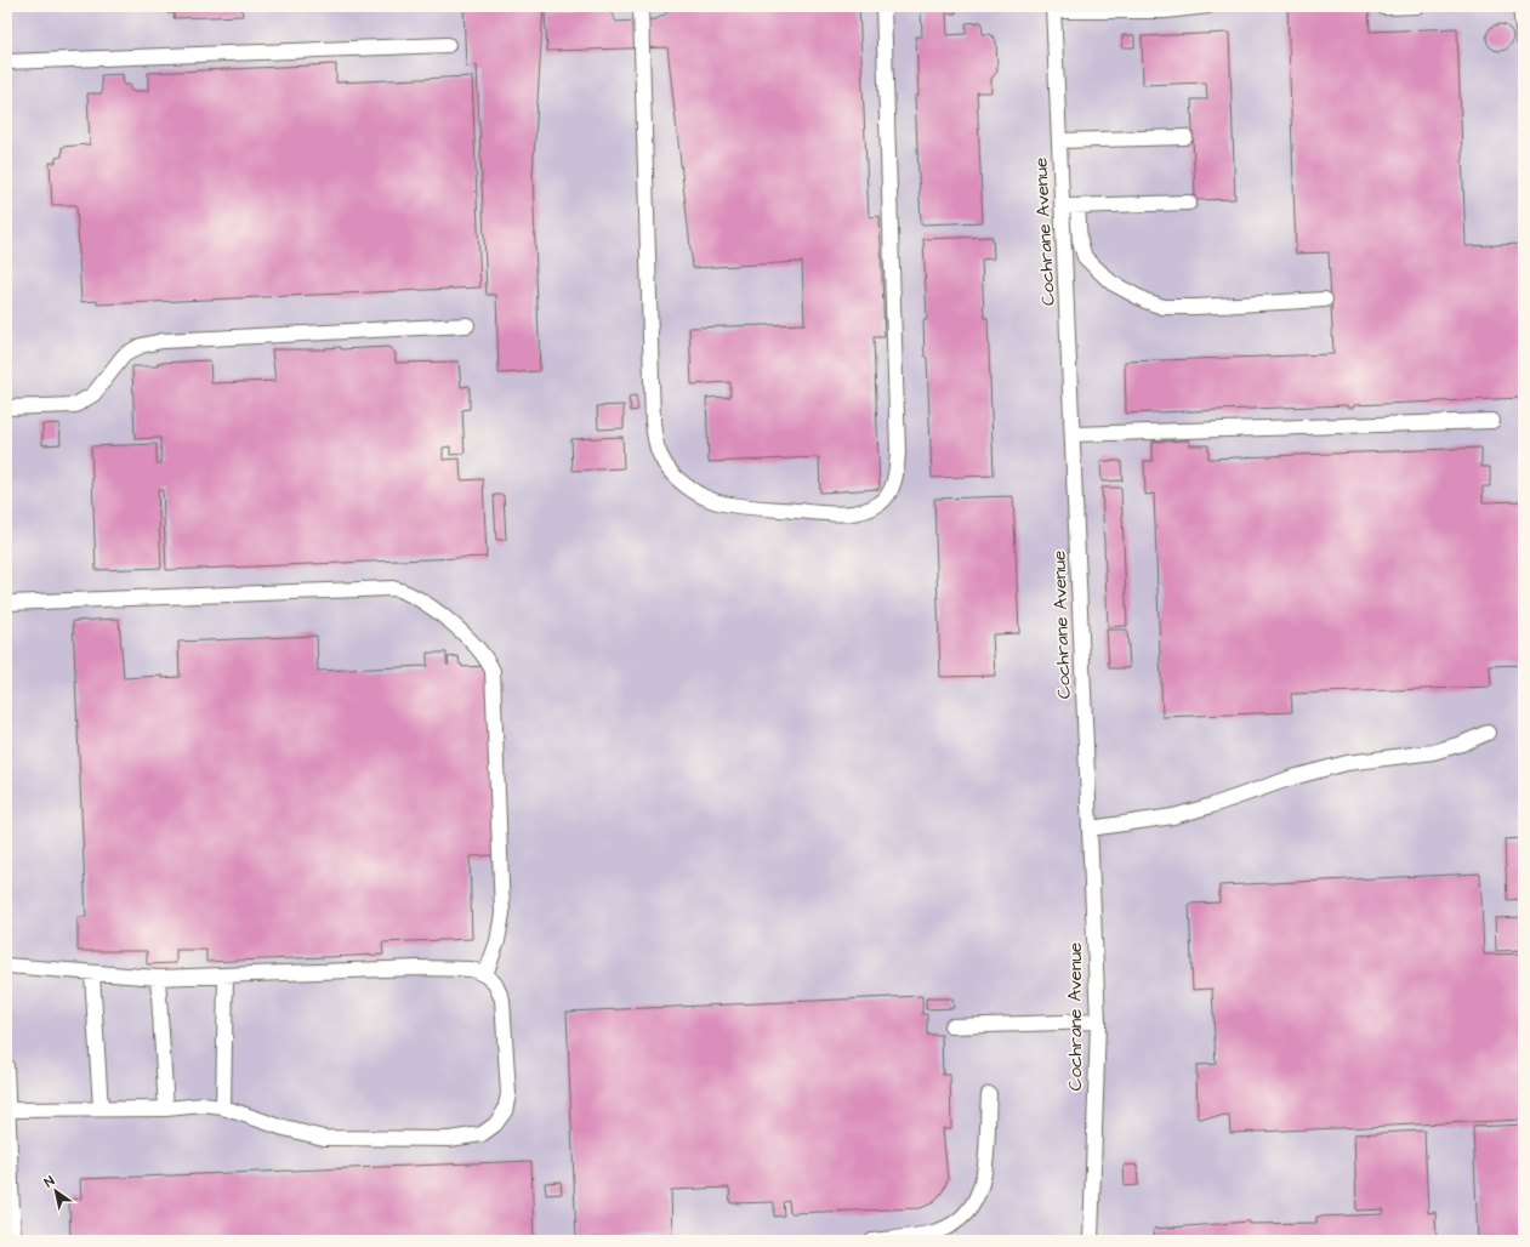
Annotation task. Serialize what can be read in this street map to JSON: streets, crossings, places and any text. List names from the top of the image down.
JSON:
{
  "streets": {
    "lane": ["Cochrane Avenue"]
  },
  "north": "top left"
}
